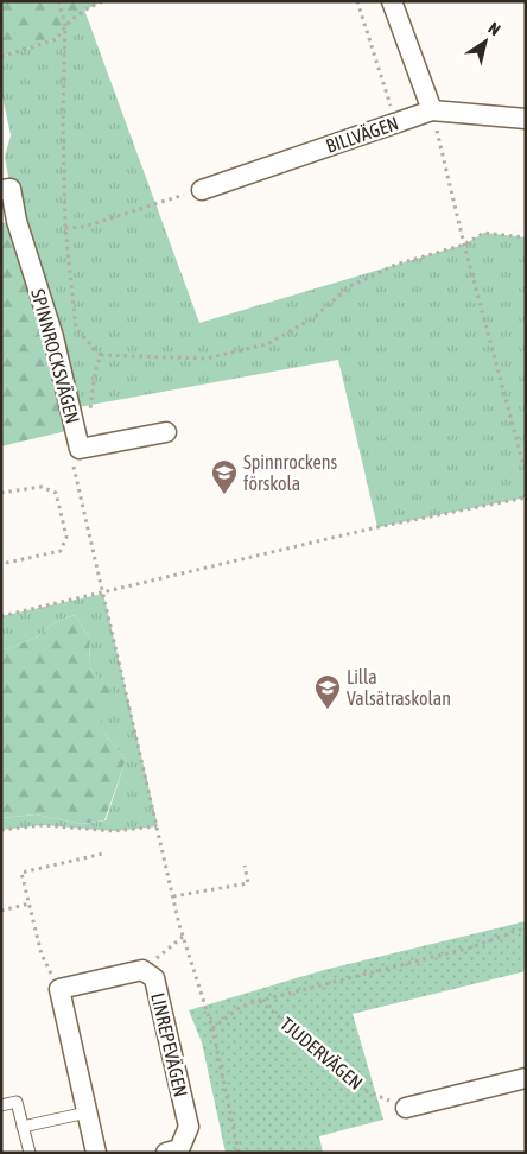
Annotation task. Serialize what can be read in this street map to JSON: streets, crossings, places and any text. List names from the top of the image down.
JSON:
{
  "streets": {
    "street": ["BILLVÄGEN", "SPINNROCKSVÄGEN", "LINREPEVÄGEN"],
    "path": ["TJUDERVÄGEN"]
  },
  "places": {
    "school or university": ["Spinnrockens förskola", "Lilla Valsätraskolan"]
  },
  "north": "top right"
}
